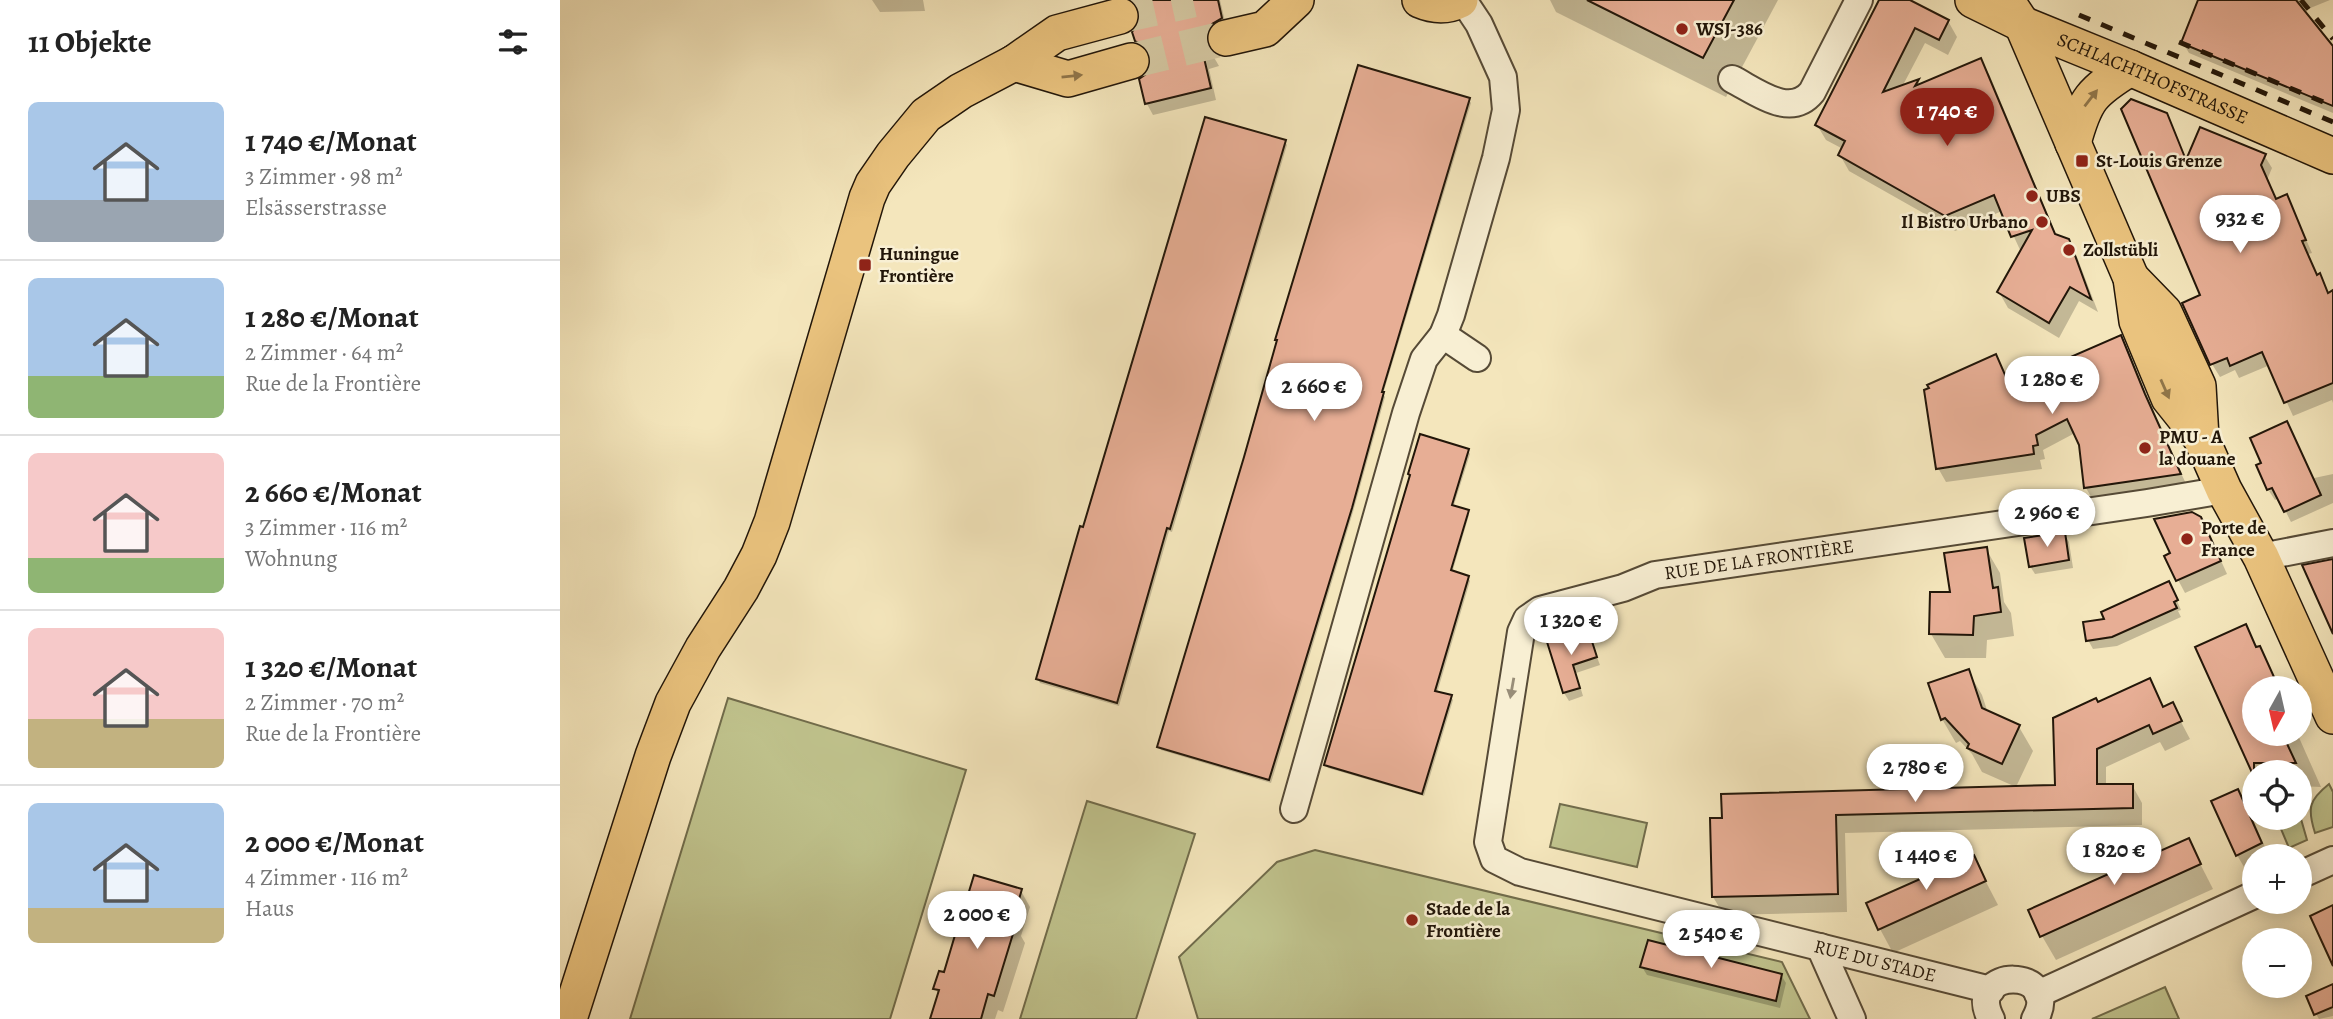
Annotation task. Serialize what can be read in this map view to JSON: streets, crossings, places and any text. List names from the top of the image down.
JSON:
{
  "streets": {
    "main road": ["SCHLACHTHOFSTRASSE"],
    "street": ["RUE DE LA FRONTIÈRE", "RUE DU STADE"]
  },
  "crossings": [
    ["RUE DE LA FRONTIÈRE", "RUE DU STADE"]
  ],
  "one_way": ["RUE DE LA FRONTIÈRE"],
  "places": {
    "other": [
      "WSJ-386",
      "UBS",
      "Il Bistro Urbano",
      "Zollstübli",
      "PMU - A la douane",
      "Porte de France",
      "Stade de la Frontière"
    ],
    "transit": ["St-Louis Grenze", "Huningue Frontière"]
  },
  "north": "bottom",
  "page": {
    "heading": "11 Objekte",
    "list": [
      {
        "name": "1 740 €/Monat",
        "note": "3 Zimmer · 98 m² · Elsässerstrasse"
      },
      {
        "name": "1 280 €/Monat",
        "note": "2 Zimmer · 64 m² · Rue de la Frontière"
      },
      {
        "name": "2 660 €/Monat",
        "note": "3 Zimmer · 116 m² · Wohnung"
      },
      {
        "name": "1 320 €/Monat",
        "note": "2 Zimmer · 70 m² · Rue de la Frontière"
      },
      {
        "name": "2 000 €/Monat",
        "note": "4 Zimmer · 116 m² · Haus"
      }
    ],
    "price": [
      "1 740 €",
      "932 €",
      "1 280 €",
      "2 660 €",
      "2 960 €",
      "1 320 €",
      "2 780 €",
      "1 820 €",
      "1 440 €",
      "2 000 €",
      "2 540 €"
    ],
    "map_buttons": ["+", "−"]
  }
}
